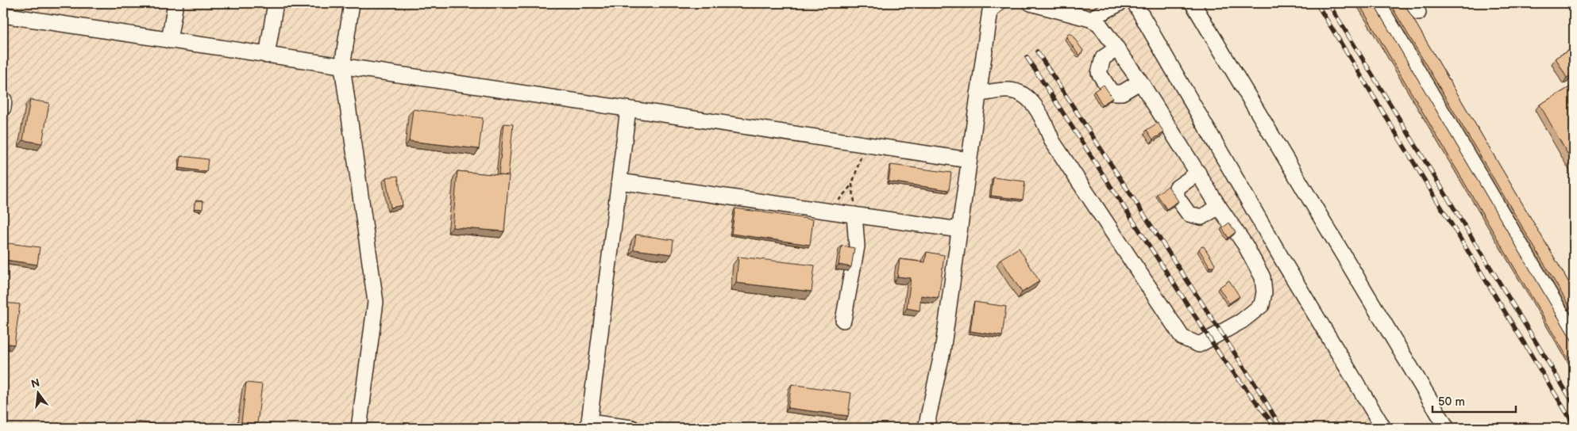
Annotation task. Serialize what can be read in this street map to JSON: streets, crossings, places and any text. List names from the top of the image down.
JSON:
{
  "scale_bar": "50 m",
  "north": "top"
}
